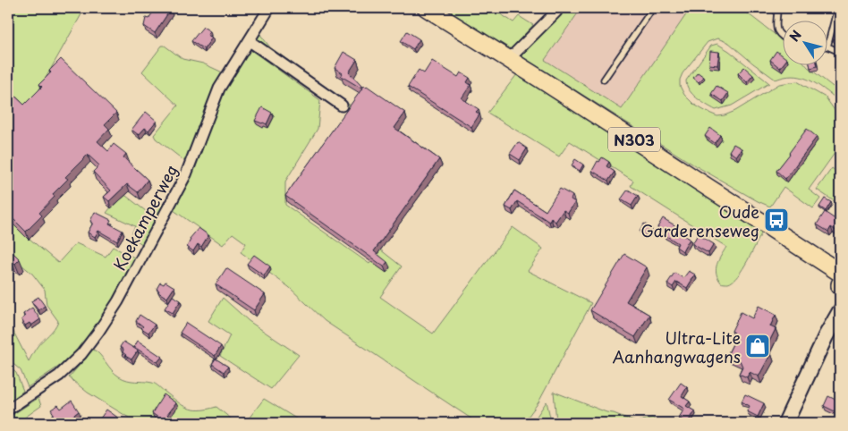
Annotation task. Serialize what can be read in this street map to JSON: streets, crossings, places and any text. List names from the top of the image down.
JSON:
{
  "streets": {
    "main road": ["N303"],
    "street": ["Koekamperweg"]
  },
  "places": {
    "bus stop": ["Oude Garderenseweg"],
    "shop": ["Ultra-Lite Aanhangwagens"]
  },
  "north": "top left"
}
